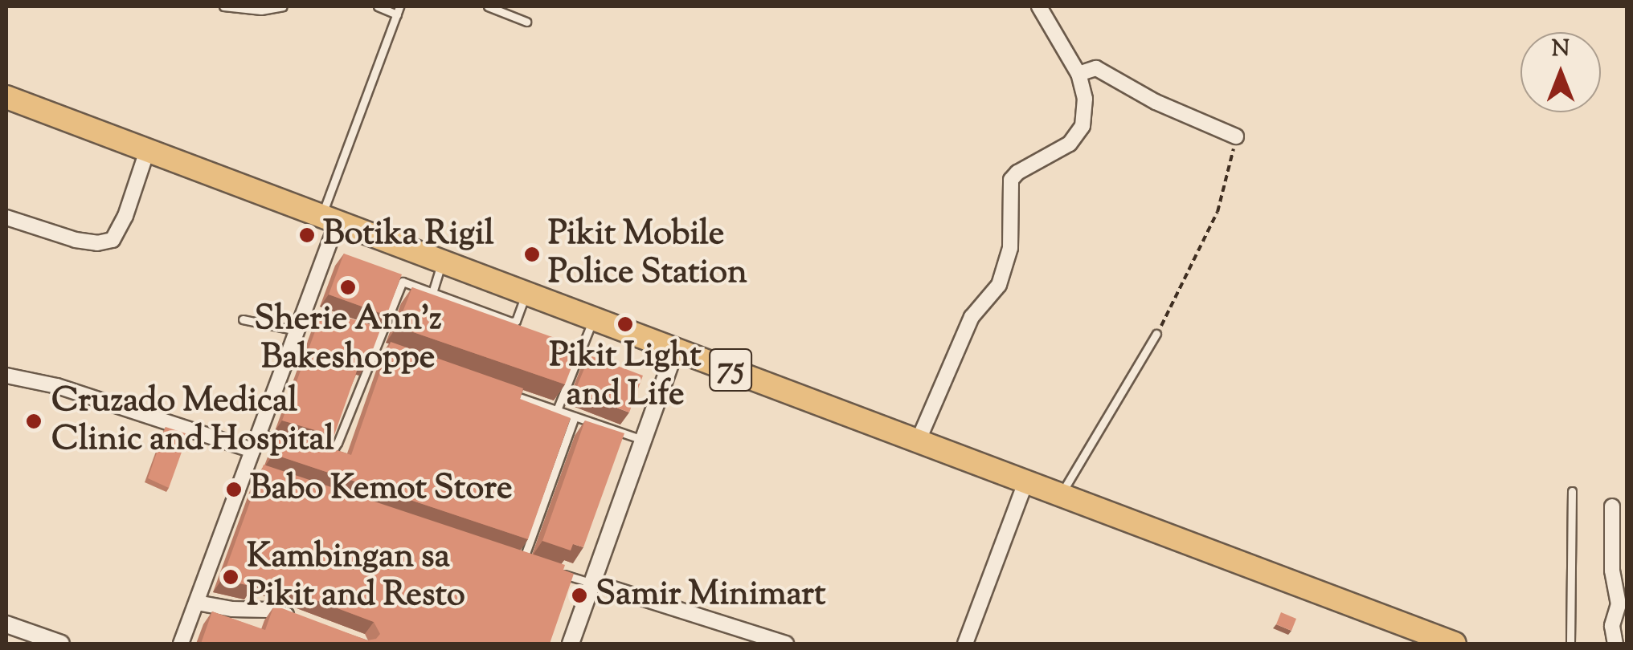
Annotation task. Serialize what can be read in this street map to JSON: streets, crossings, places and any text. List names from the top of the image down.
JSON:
{
  "streets": {
    "highway": ["75"]
  },
  "places": [
    "Botika Rigil",
    "Pikit Mobile Police Station",
    "Sherie Ann'z Bakeshoppe",
    "Pikit Light and Life",
    "Cruzado Medical Clinic and Hospital",
    "Babo Kemot Store",
    "Kambingan sa Pikit and Resto",
    "Samir Minimart"
  ],
  "north": "top"
}
